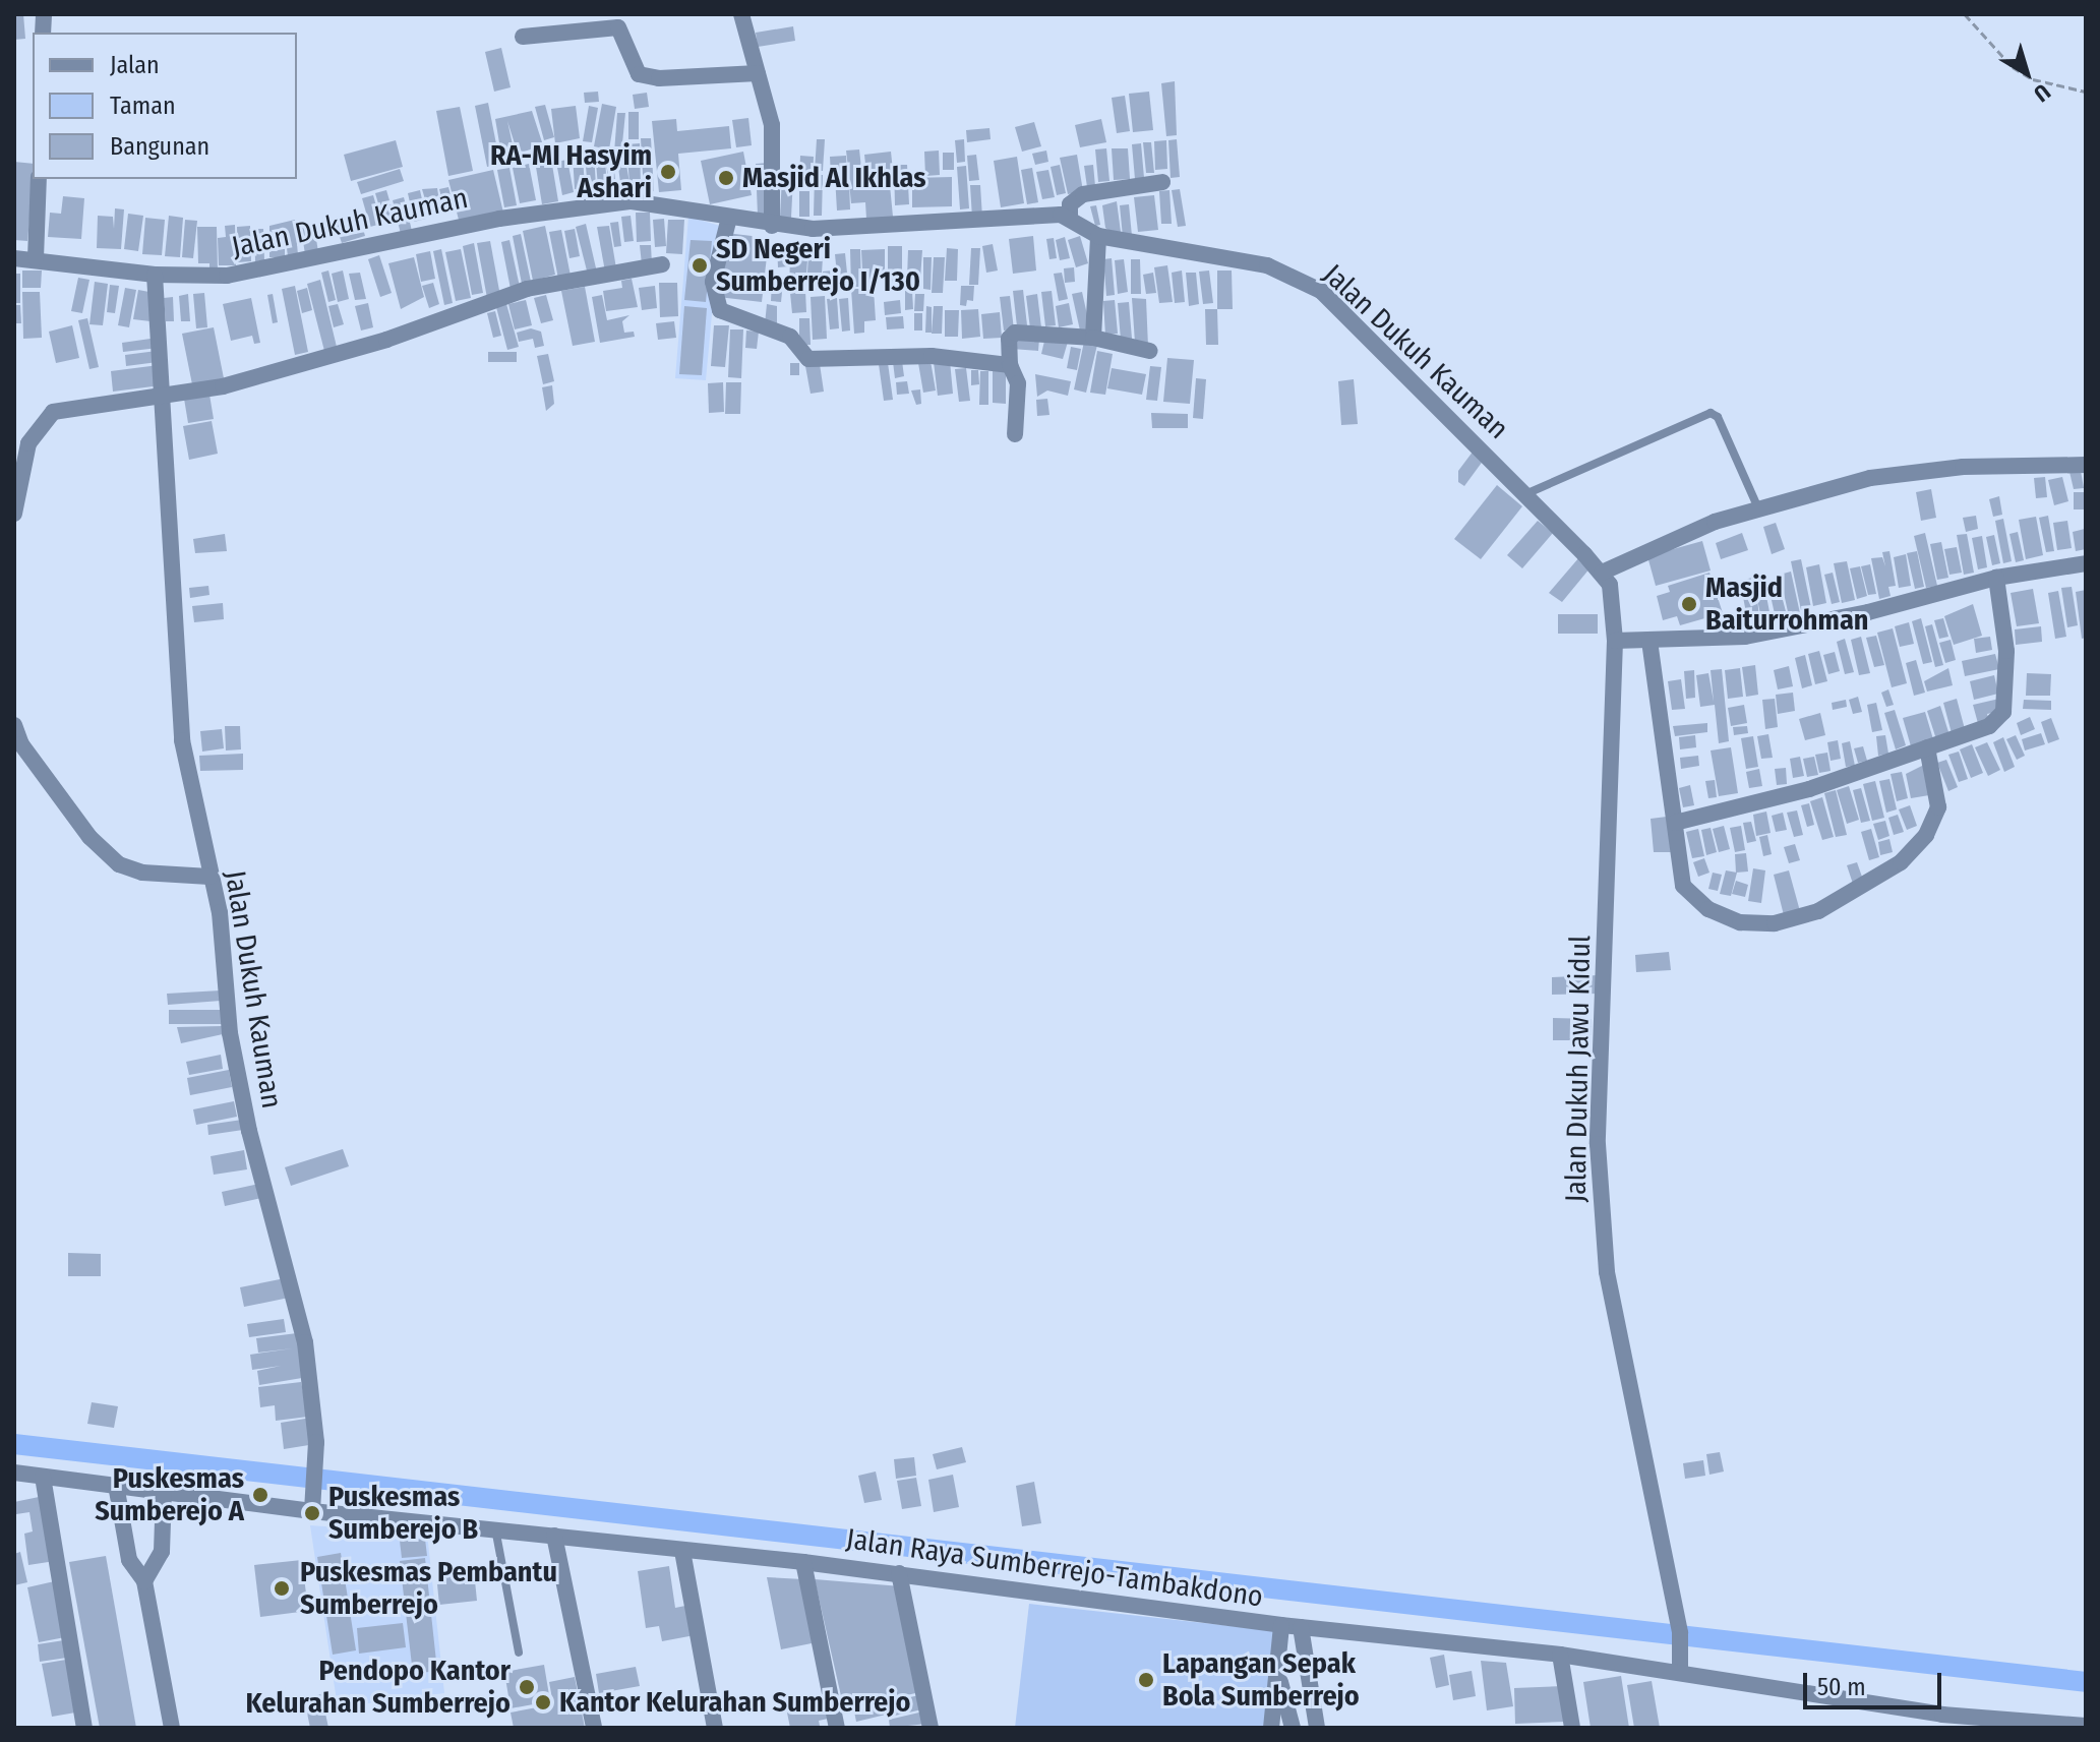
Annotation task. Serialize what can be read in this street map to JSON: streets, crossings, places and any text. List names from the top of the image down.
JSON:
{
  "streets": {
    "street": ["Jalan Dukuh Kauman", "Jalan Dukuh Jawu Kidul", "Jalan Raya Sumberrejo-Tambakdono"]
  },
  "crossings": [
    ["Jalan Dukuh Kauman", "Jalan Dukuh Jawu Kidul"],
    ["Jalan Dukuh Kauman", "Jalan Raya Sumberrejo-Tambakdono"],
    ["Jalan Dukuh Jawu Kidul", "Jalan Raya Sumberrejo-Tambakdono"]
  ],
  "places": [
    "RA-MI Hasyim Ashari",
    "Masjid Al Ikhlas",
    "SD Negeri Sumberrejo I/130",
    "Masjid Baiturrohman",
    "Puskesmas Sumberejo A",
    "Puskesmas Sumberejo B",
    "Puskesmas Pembantu Sumberrejo",
    "Lapangan Sepak Bola Sumberrejo",
    "Pendopo Kantor Kelurahan Sumberrejo",
    "Kantor Kelurahan Sumberrejo"
  ],
  "legend": ["Jalan", "Taman", "Bangunan"],
  "scale_bar": "50 m",
  "north": "bottom right"
}
